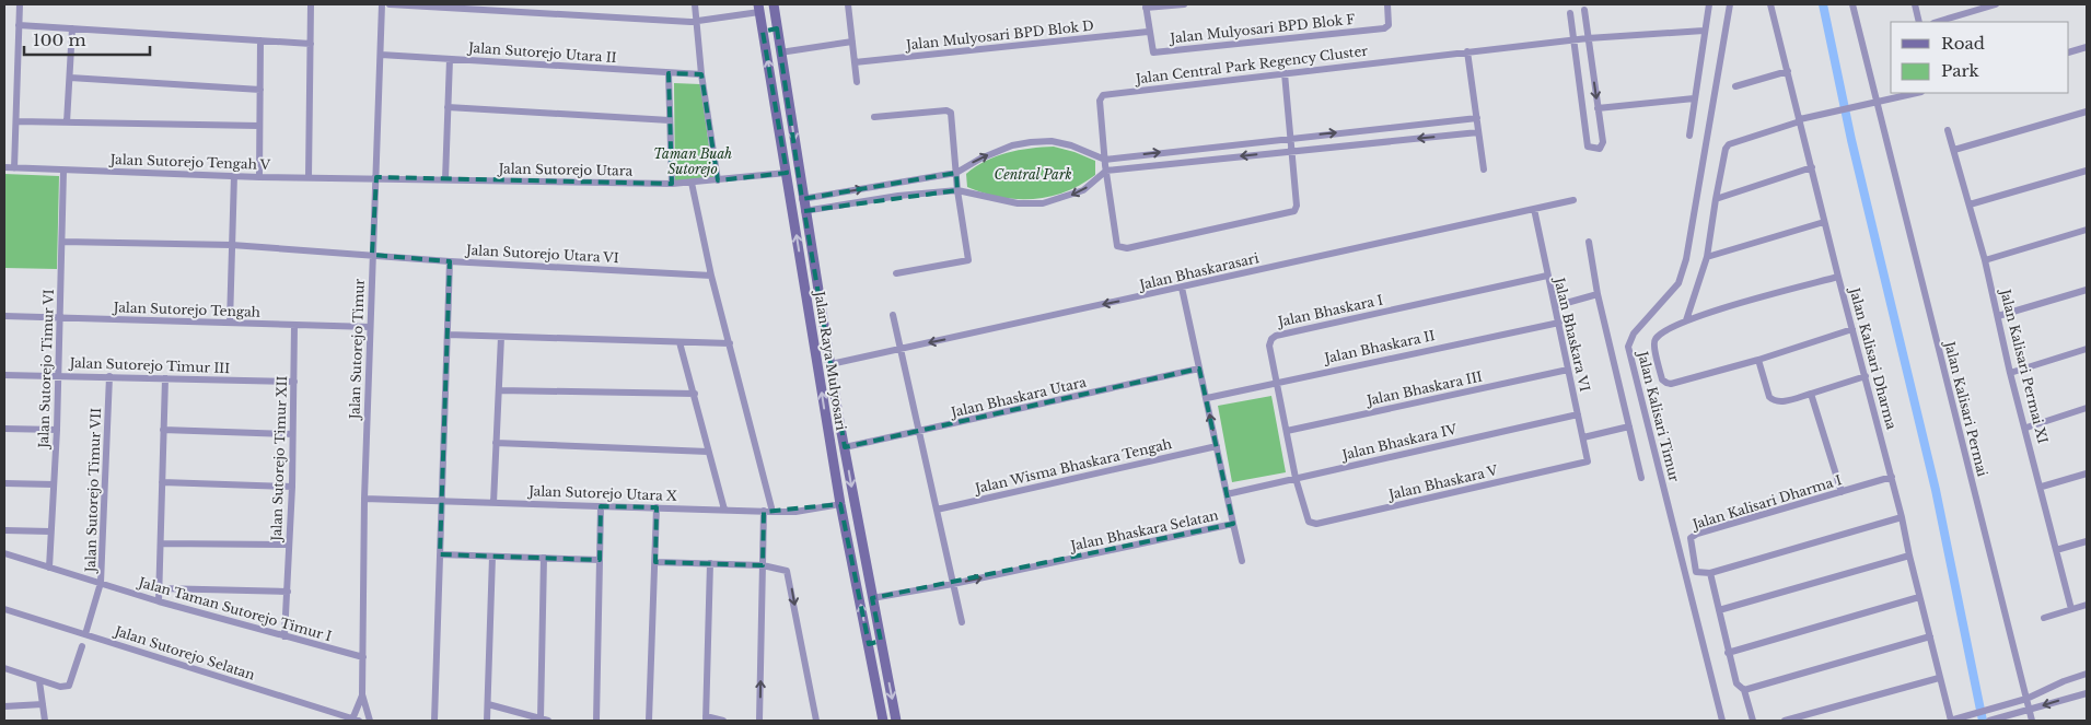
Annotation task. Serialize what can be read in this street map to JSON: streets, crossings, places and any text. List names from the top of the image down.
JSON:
{
  "streets": {
    "main road": ["Jalan Raya Mulyosari"],
    "street": [
      "Jalan Mulyosari BPD Blok F",
      "Jalan Mulyosari BPD Blok D",
      "Jalan Sutorejo Utara II",
      "Jalan Central Park Regency Cluster",
      "Jalan Sutorejo Tengah V",
      "Jalan Sutorejo Utara",
      "Jalan Sutorejo Utara VI",
      "Jalan Bhaskarasari",
      "Jalan Sutorejo Tengah",
      "Jalan Bhaskara I",
      "Jalan Bhaskara VI",
      "Jalan Bhaskara II",
      "Jalan Sutorejo Timur",
      "Jalan Kalisari Dharma",
      "Jalan Sutorejo Timur III",
      "Jalan Kalisari Permai XI",
      "Jalan Sutorejo Timur VI",
      "Jalan Bhaskara III",
      "Jalan Bhaskara Utara",
      "Jalan Kalisari Permai",
      "Jalan Kalisari Timur",
      "Jalan Bhaskara IV",
      "Jalan Sutorejo Timur XII",
      "Jalan Wisma Bhaskara Tengah",
      "Jalan Bhaskara V",
      "Jalan Sutorejo Timur VII",
      "Jalan Sutorejo Utara X",
      "Jalan Kalisari Dharma I",
      "Jalan Bhaskara Selatan",
      "Jalan Taman Sutorejo Timur I",
      "Jalan Sutorejo Selatan"
    ]
  },
  "crossings": [
    ["Jalan Mulyosari BPD Blok F", "Jalan Mulyosari BPD Blok D"],
    ["Jalan Sutorejo Tengah V", "Jalan Sutorejo Utara"],
    ["Jalan Sutorejo Tengah V", "Jalan Sutorejo Timur"],
    ["Jalan Sutorejo Tengah V", "Jalan Sutorejo Timur VI"],
    ["Jalan Sutorejo Utara", "Jalan Sutorejo Timur"],
    ["Jalan Sutorejo Utara", "Jalan Raya Mulyosari"],
    ["Jalan Sutorejo Utara VI", "Jalan Sutorejo Timur"],
    ["Jalan Sutorejo Utara VI", "Jalan Sutorejo Timur VI"],
    ["Jalan Bhaskarasari", "Jalan Bhaskara VI"],
    ["Jalan Bhaskarasari", "Jalan Raya Mulyosari"],
    ["Jalan Bhaskarasari", "Jalan Bhaskara Selatan"],
    ["Jalan Sutorejo Tengah", "Jalan Sutorejo Timur"],
    ["Jalan Sutorejo Tengah", "Jalan Sutorejo Timur VI"],
    ["Jalan Sutorejo Tengah", "Jalan Sutorejo Timur XII"],
    ["Jalan Bhaskara I", "Jalan Bhaskara VI"],
    ["Jalan Bhaskara I", "Jalan Bhaskara II"],
    ["Jalan Bhaskara I", "Jalan Bhaskara III"],
    ["Jalan Bhaskara I", "Jalan Bhaskara IV"],
    ["Jalan Bhaskara I", "Jalan Bhaskara V"],
    ["Jalan Bhaskara VI", "Jalan Bhaskara II"],
    ["Jalan Bhaskara VI", "Jalan Bhaskara III"],
    ["Jalan Bhaskara VI", "Jalan Bhaskara IV"],
    ["Jalan Bhaskara VI", "Jalan Bhaskara V"],
    ["Jalan Bhaskara II", "Jalan Bhaskara Selatan"],
    ["Jalan Sutorejo Timur", "Jalan Sutorejo Utara X"],
    ["Jalan Sutorejo Timur", "Jalan Taman Sutorejo Timur I"],
    ["Jalan Sutorejo Timur", "Jalan Sutorejo Selatan"],
    ["Jalan Kalisari Dharma", "Jalan Kalisari Dharma I"],
    ["Jalan Raya Mulyosari", "Jalan Bhaskara Utara"],
    ["Jalan Raya Mulyosari", "Jalan Sutorejo Utara X"],
    ["Jalan Raya Mulyosari", "Jalan Bhaskara Selatan"],
    ["Jalan Sutorejo Timur III", "Jalan Sutorejo Timur VI"],
    ["Jalan Sutorejo Timur III", "Jalan Sutorejo Timur XII"],
    ["Jalan Sutorejo Timur III", "Jalan Sutorejo Timur VII"],
    ["Jalan Sutorejo Timur VI", "Jalan Taman Sutorejo Timur I"],
    ["Jalan Bhaskara Utara", "Jalan Bhaskara Selatan"],
    ["Jalan Bhaskara IV", "Jalan Bhaskara Selatan"],
    ["Jalan Sutorejo Timur XII", "Jalan Taman Sutorejo Timur I"],
    ["Jalan Wisma Bhaskara Tengah", "Jalan Bhaskara Selatan"],
    ["Jalan Sutorejo Timur VII", "Jalan Taman Sutorejo Timur I"],
    ["Jalan Sutorejo Timur VII", "Jalan Sutorejo Selatan"]
  ],
  "one_way": ["Jalan Bhaskarasari", "Jalan Bhaskara Selatan"],
  "parks": ["Taman Buah Sutorejo", "Central Park"],
  "legend": ["Road", "Park"],
  "scale_bar": "100 m"
}
